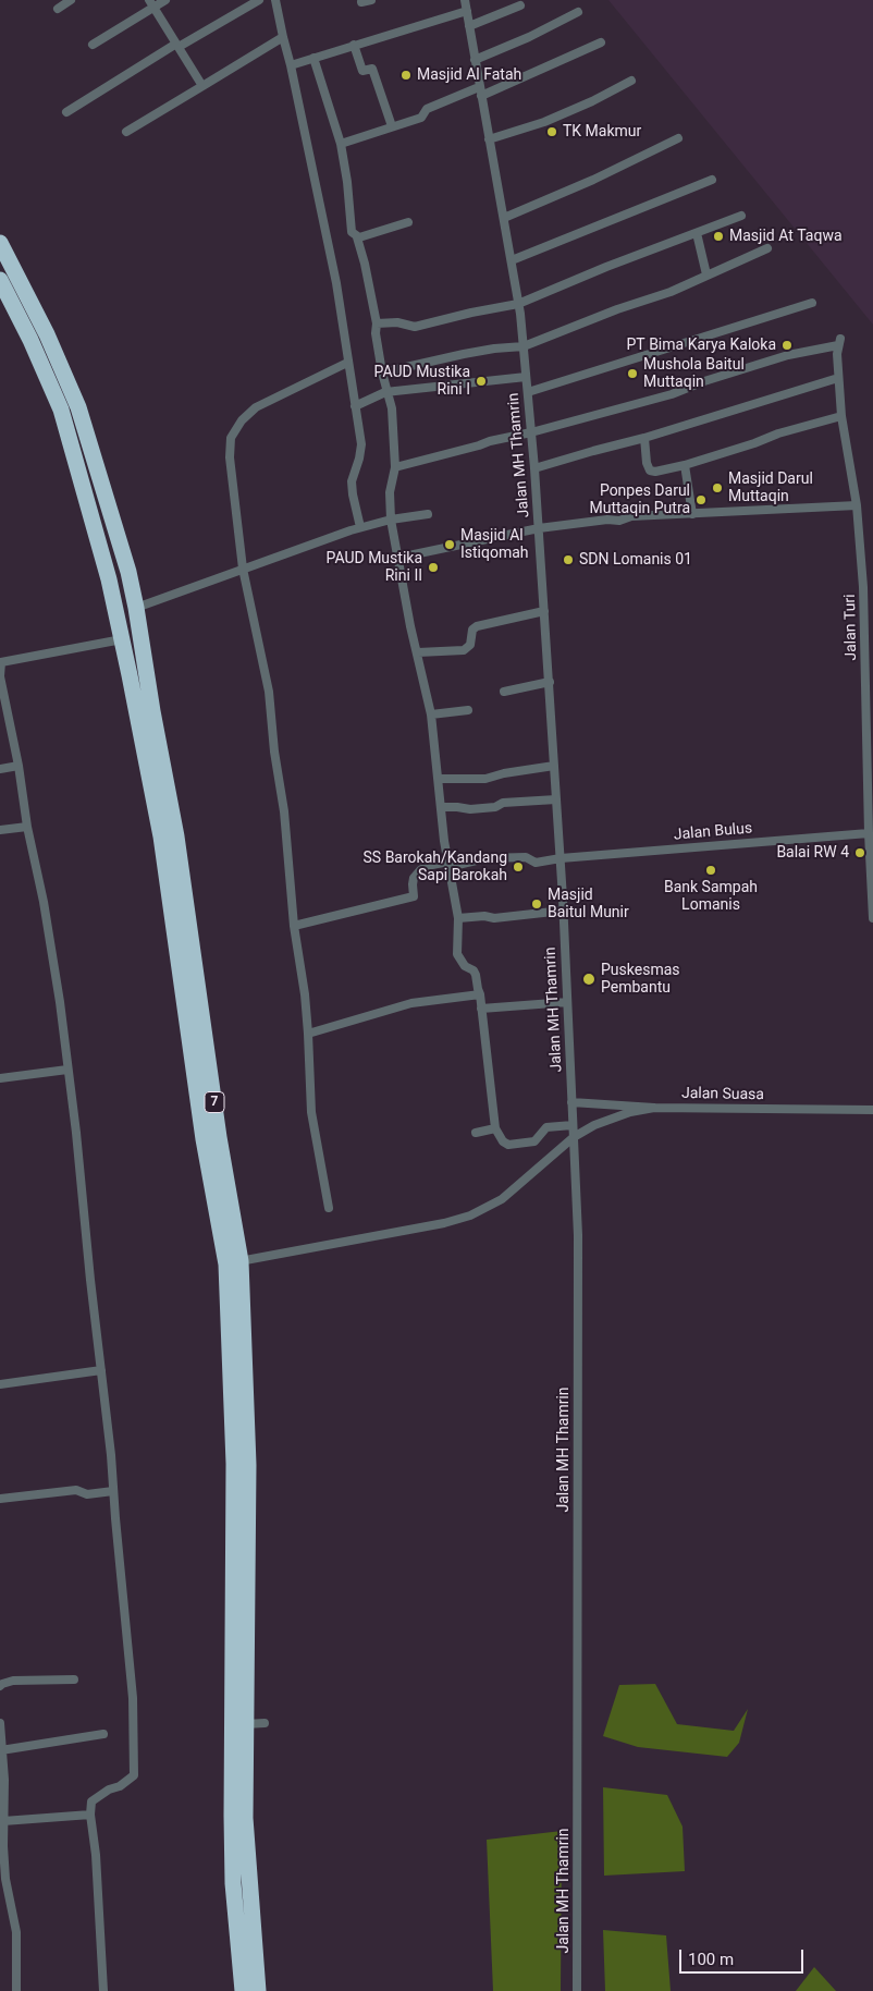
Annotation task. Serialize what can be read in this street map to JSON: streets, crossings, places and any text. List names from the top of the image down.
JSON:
{
  "streets": {
    "highway": ["7"],
    "street": [
      "Jalan MH Thamrin",
      "Jalan Turi",
      "Jalan Bulus",
      "Jalan Suasa"
    ]
  },
  "crossings": [
    ["Jalan MH Thamrin", "Jalan Turi"],
    ["Jalan MH Thamrin", "Jalan Bulus"],
    ["Jalan MH Thamrin", "Jalan Suasa"],
    ["Jalan Turi", "Jalan Bulus"]
  ],
  "places": [
    "Masjid Al Fatah",
    "TK Makmur",
    "Masjid At Taqwa",
    "PT Bima Karya Kaloka",
    "Mushola Baitul Muttaqin",
    "PAUD Mustika Rini I",
    "Masjid Darul Muttaqin",
    "Ponpes Darul Muttaqin Putra",
    "Masjid Al Istiqomah",
    "SDN Lomanis 01",
    "PAUD Mustika Rini II",
    "Balai RW 4",
    "SS Barokah/Kandang Sapi Barokah",
    "Bank Sampah Lomanis",
    "Masjid Baitul Munir",
    "Puskesmas Pembantu"
  ],
  "scale_bar": "100 m"
}
